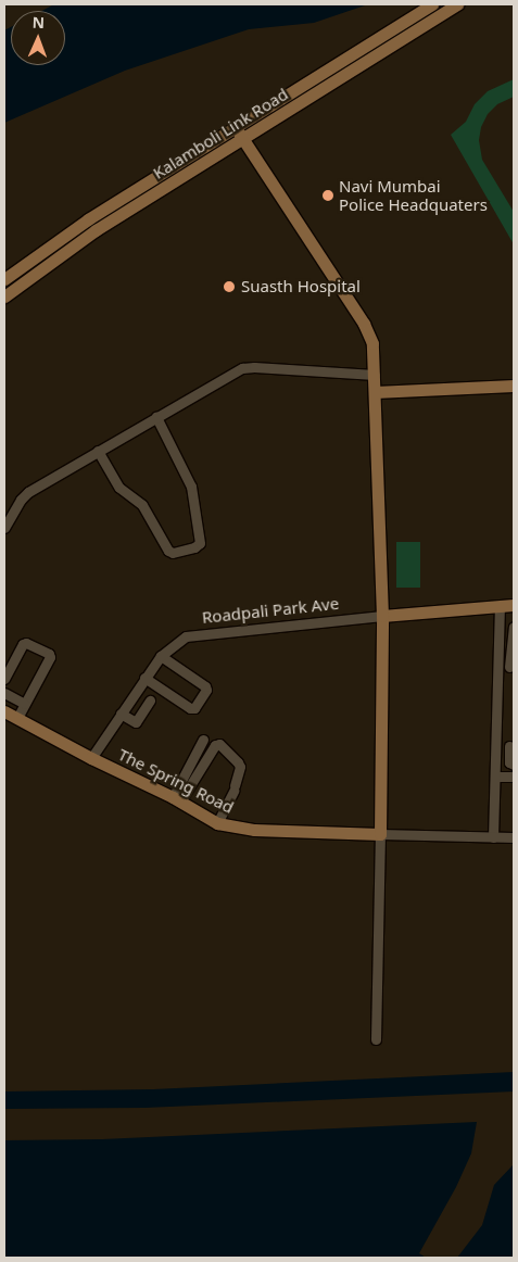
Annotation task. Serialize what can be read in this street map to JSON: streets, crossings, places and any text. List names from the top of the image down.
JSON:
{
  "streets": {
    "street": ["Kalamboli Link Road", "Roadpali Park Ave", "The Spring Road"]
  },
  "crossings": [
    ["Roadpali Park Ave", "The Spring Road"]
  ],
  "places": ["Navi Mumbai Police Headquaters", "Suasth Hospital"],
  "north": "top"
}
